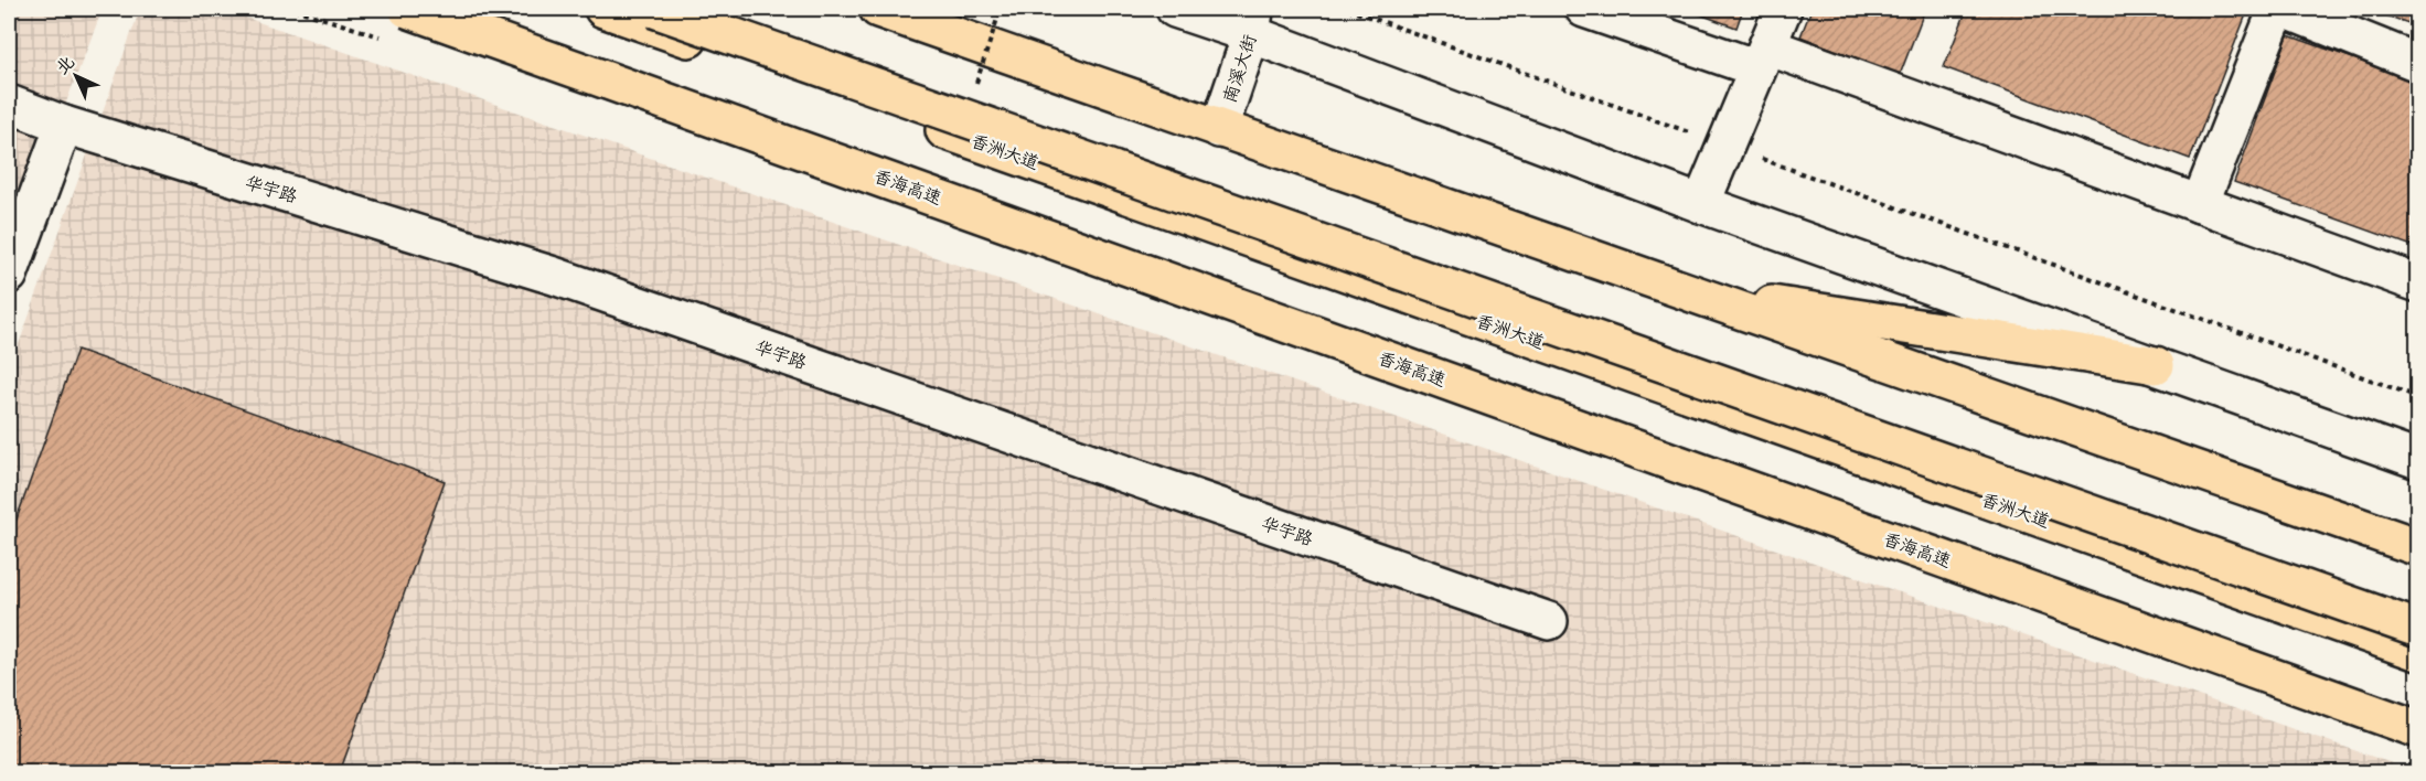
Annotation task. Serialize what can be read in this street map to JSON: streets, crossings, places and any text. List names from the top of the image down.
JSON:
{
  "streets": {
    "highway": ["香洲大道", "香海高速"],
    "street": ["南溪大街", "华宇路"]
  },
  "north": "top left"
}
